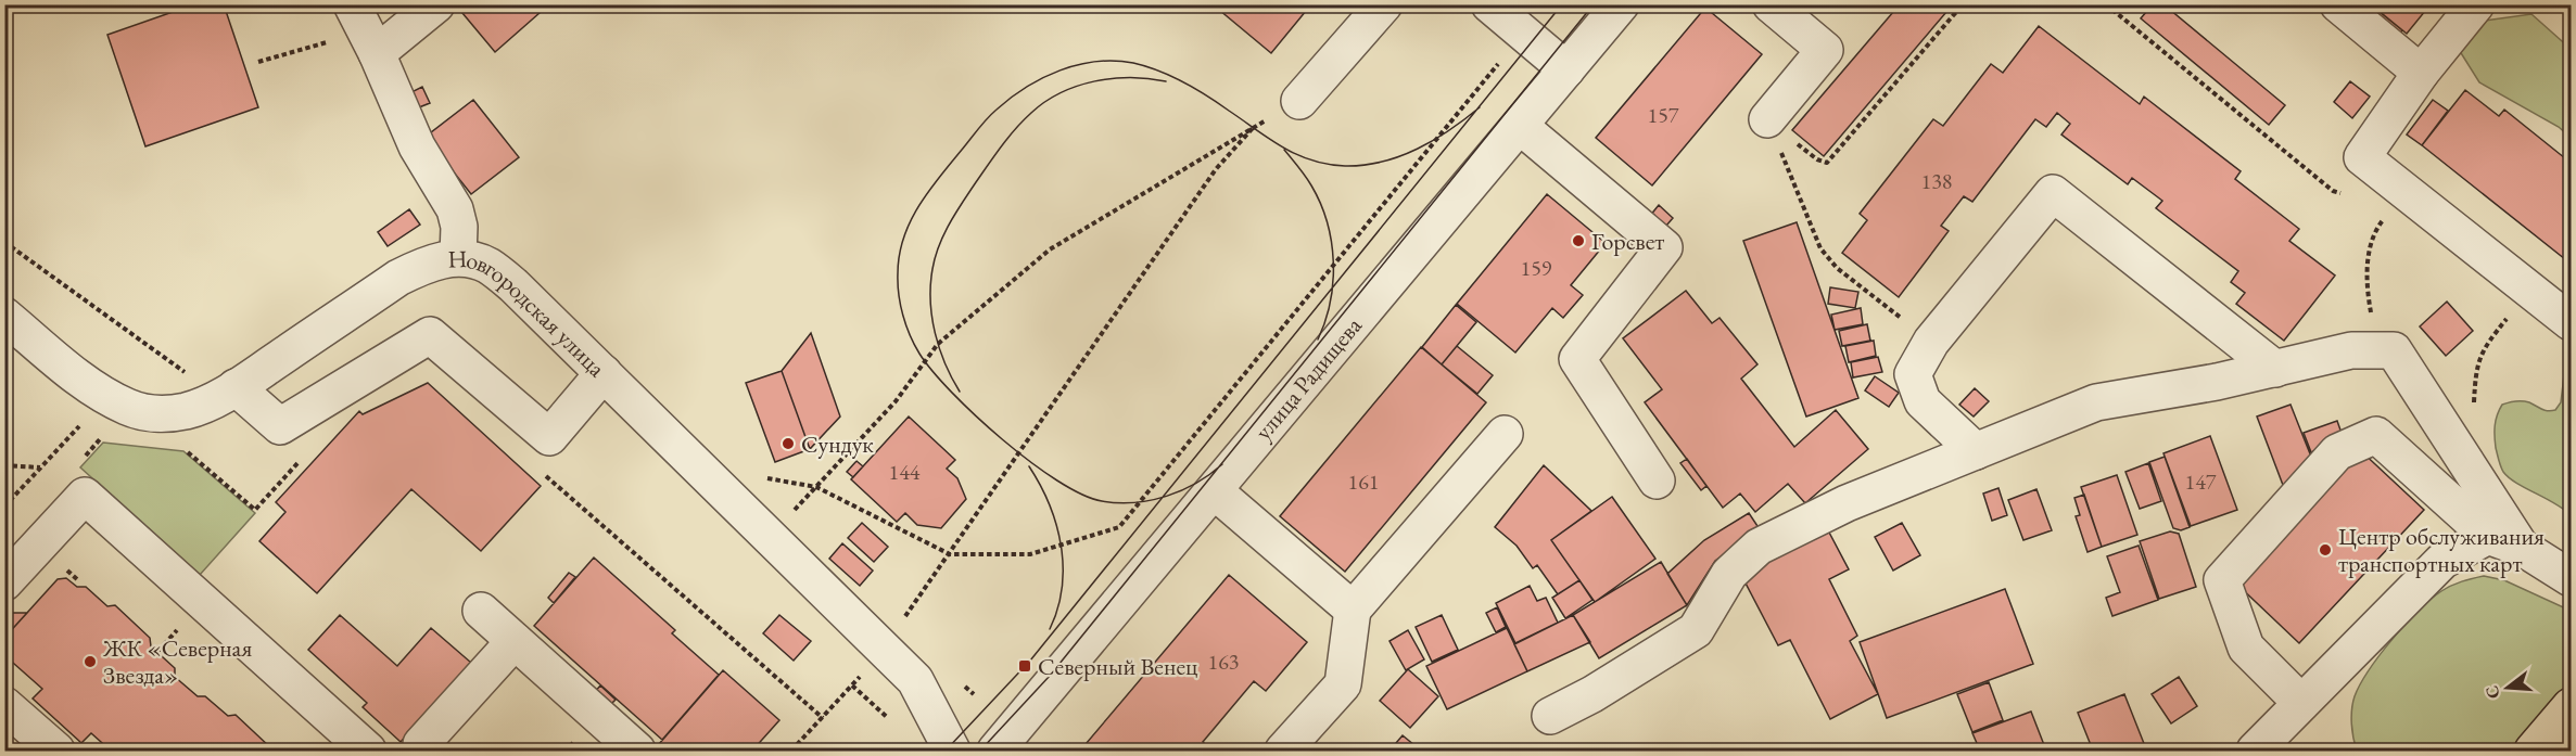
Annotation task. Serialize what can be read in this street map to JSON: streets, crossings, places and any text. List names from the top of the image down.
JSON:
{
  "streets": {
    "street": ["Новгородская улица", "улица Радищева"]
  },
  "places": {
    "other": [
      "Горсвет",
      "Сундук",
      "Центр обслуживания транспортных карт",
      "ЖК «Северная Звезда»"
    ],
    "transit": ["Северный Венец"]
  },
  "house_numbers": [
    "157",
    "138",
    "159",
    "144",
    "161",
    "147",
    "163"
  ],
  "north": "left"
}
